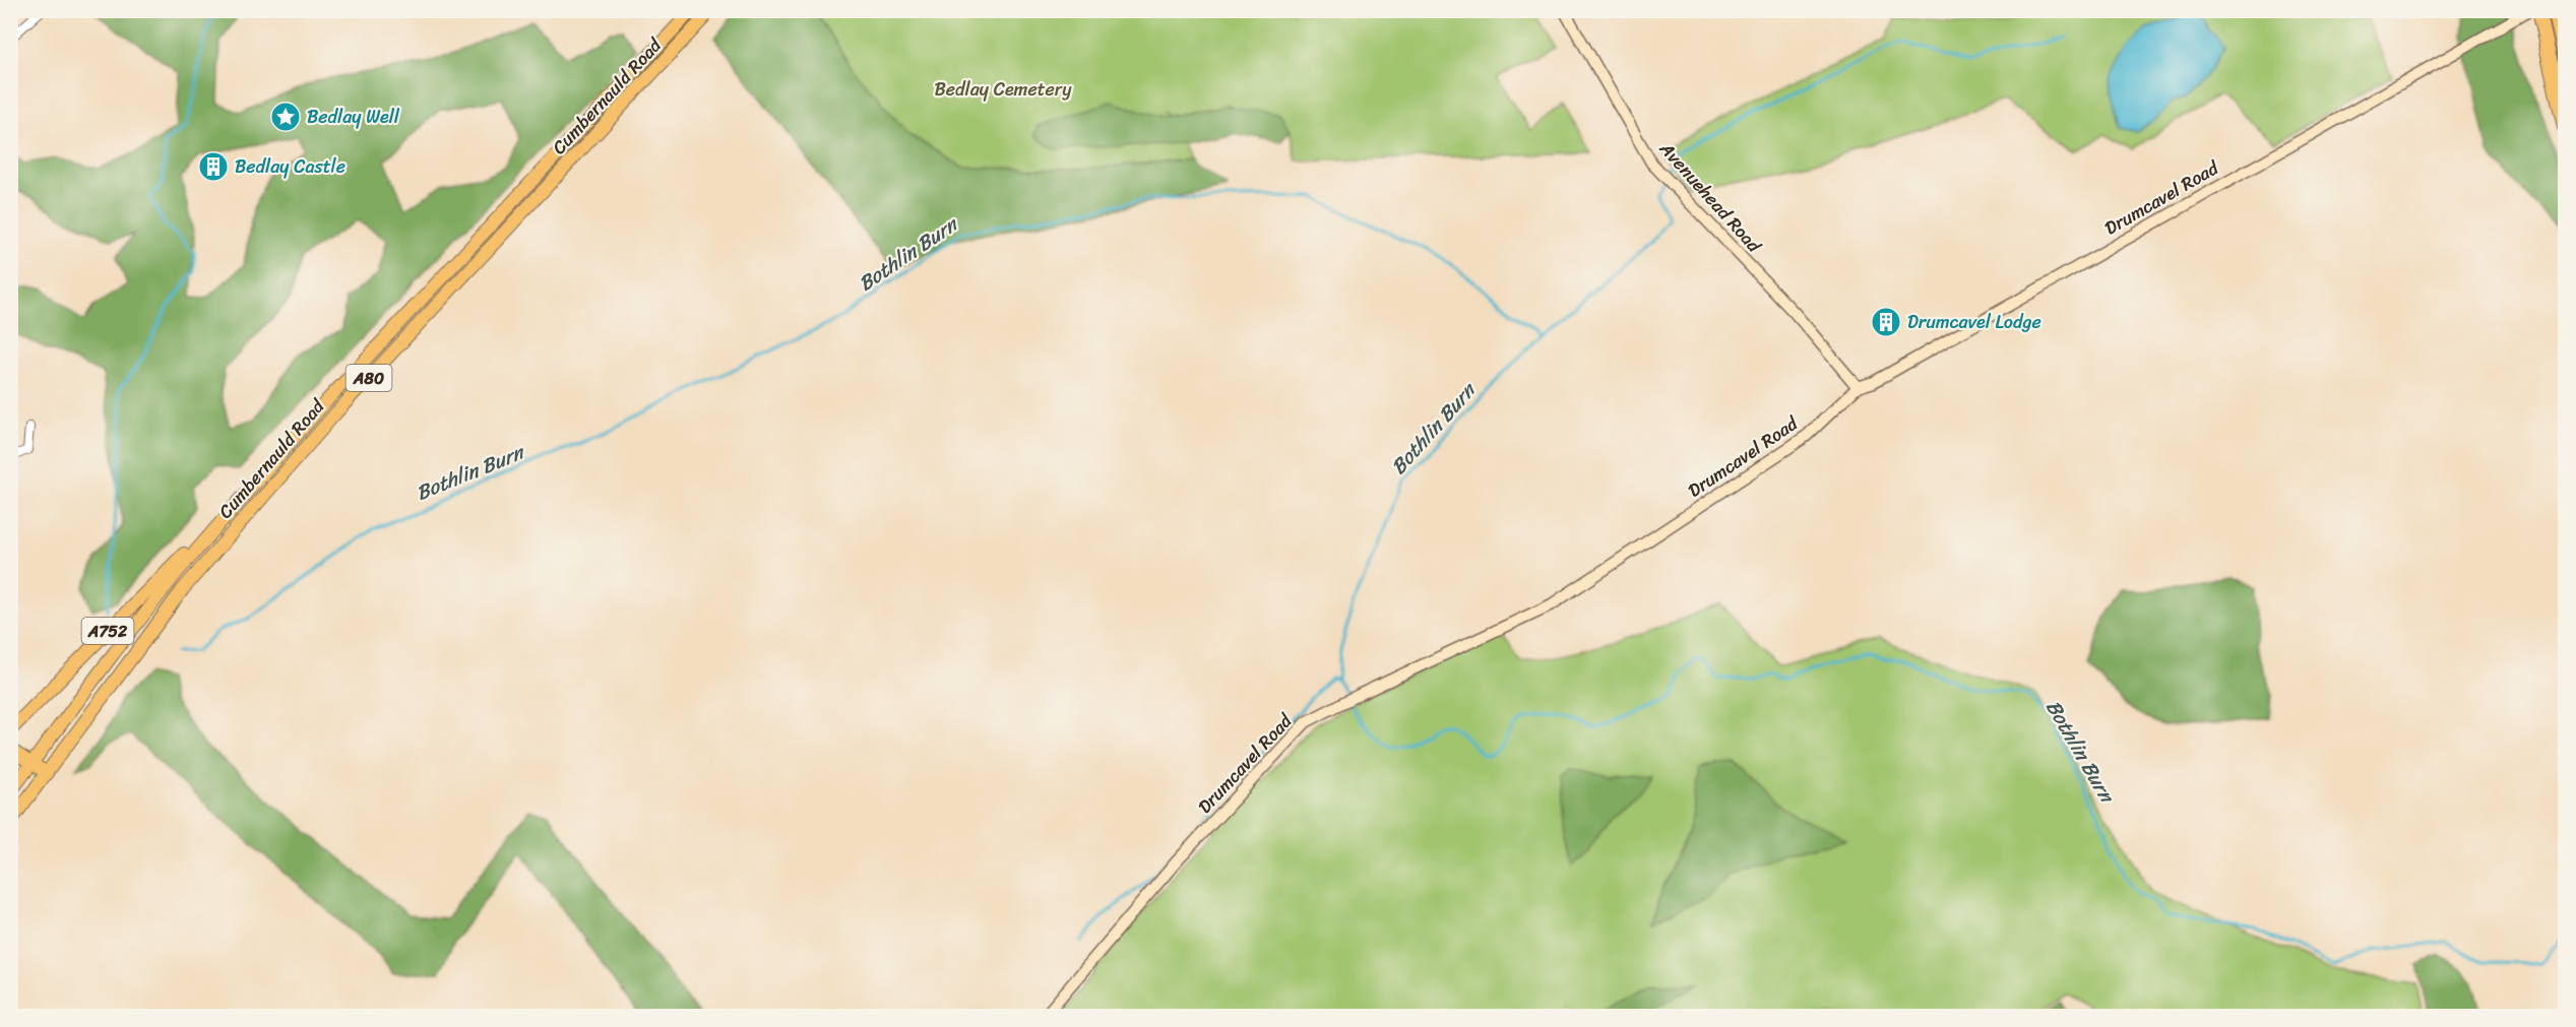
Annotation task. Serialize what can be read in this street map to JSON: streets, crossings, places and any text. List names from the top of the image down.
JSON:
{
  "streets": {
    "main road": ["Cumbernauld Road", "A80", "A752"],
    "street": ["Avenuehead Road", "Drumcavel Road"]
  },
  "crossings": [
    ["Avenuehead Road", "Drumcavel Road"]
  ],
  "water": ["Bothlin Burn"],
  "parks": ["Bedlay Cemetery"],
  "places": {
    "place": ["Bedlay Well"],
    "building": ["Bedlay Castle", "Drumcavel Lodge"]
  }
}
